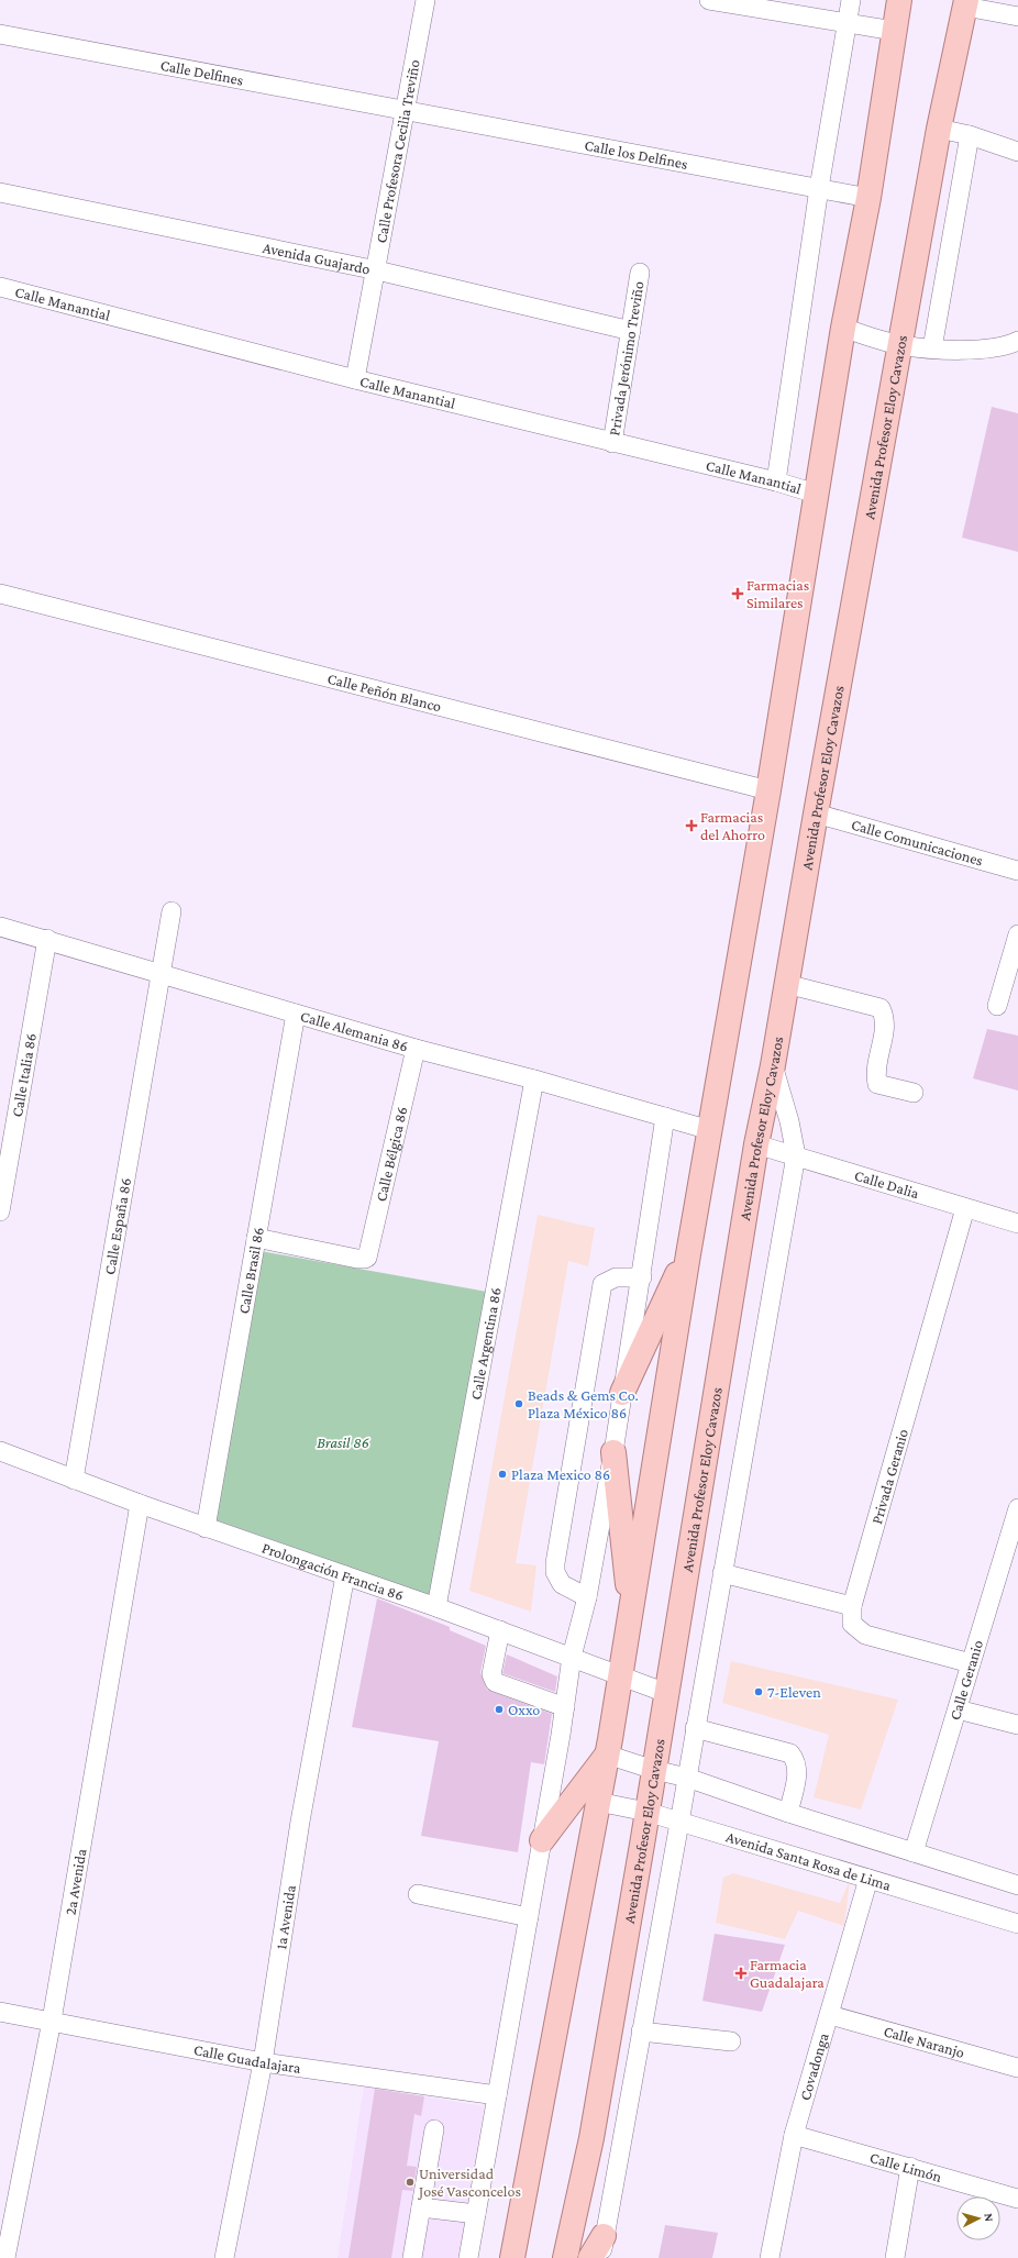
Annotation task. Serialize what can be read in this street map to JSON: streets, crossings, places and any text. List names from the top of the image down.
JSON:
{
  "streets": {
    "main road": ["Avenida Profesor Eloy Cavazos"],
    "street": [
      "Calle Delfines",
      "Calle Profesora Cecilia Treviño",
      "Calle los Delfines",
      "Avenida Guajardo",
      "Calle Manantial",
      "Privada Jerónimo Treviño",
      "Calle Peñón Blanco",
      "Calle Comunicaciones",
      "Calle Alemania 86",
      "Calle Italia 86",
      "Calle Bélgica 86",
      "Calle Dalia",
      "Calle España 86",
      "Calle Brasil 86",
      "Calle Argentina 86",
      "Privada Geranio",
      "Prolongación Francia 86",
      "Calle Geranio",
      "Avenida Santa Rosa de Lima",
      "2a Avenida",
      "1a Avenida",
      "Calle Naranjo",
      "Calle Guadalajara",
      "Covadonga",
      "Calle Limón"
    ]
  },
  "crossings": [
    ["Calle Delfines", "Calle Profesora Cecilia Treviño"],
    ["Calle Delfines", "Calle los Delfines"],
    ["Calle Profesora Cecilia Treviño", "Calle los Delfines"],
    ["Calle Profesora Cecilia Treviño", "Avenida Guajardo"],
    ["Calle Profesora Cecilia Treviño", "Calle Manantial"],
    ["Avenida Guajardo", "Privada Jerónimo Treviño"],
    ["Calle Manantial", "Privada Jerónimo Treviño"],
    ["Avenida Profesor Eloy Cavazos", "Calle Comunicaciones"],
    ["Avenida Profesor Eloy Cavazos", "Calle Dalia"],
    ["Avenida Profesor Eloy Cavazos", "Prolongación Francia 86"],
    ["Avenida Profesor Eloy Cavazos", "Avenida Santa Rosa de Lima"],
    ["Calle Alemania 86", "Calle Italia 86"],
    ["Calle Alemania 86", "Calle Bélgica 86"],
    ["Calle Alemania 86", "Calle España 86"],
    ["Calle Alemania 86", "Calle Brasil 86"],
    ["Calle Alemania 86", "Calle Argentina 86"],
    ["Calle Bélgica 86", "Calle Brasil 86"],
    ["Calle Dalia", "Privada Geranio"],
    ["Calle España 86", "Prolongación Francia 86"],
    ["Calle Brasil 86", "Prolongación Francia 86"],
    ["Calle Argentina 86", "Prolongación Francia 86"],
    ["Privada Geranio", "Calle Geranio"],
    ["Prolongación Francia 86", "2a Avenida"],
    ["Prolongación Francia 86", "1a Avenida"],
    ["Avenida Santa Rosa de Lima", "Covadonga"],
    ["2a Avenida", "Calle Guadalajara"],
    ["1a Avenida", "Calle Guadalajara"],
    ["Calle Naranjo", "Covadonga"],
    ["Covadonga", "Calle Limón"]
  ],
  "parks": ["Brasil 86"],
  "places": {
    "health": ["Farmacias Similares", "Farmacias del Ahorro", "Farmacia Guadalajara"],
    "other": [
      "Beads & Gems Co. Plaza México 86",
      "Plaza Mexico 86",
      "7-Eleven",
      "Oxxo",
      "Universidad José Vasconcelos"
    ]
  },
  "north": "right"
}
